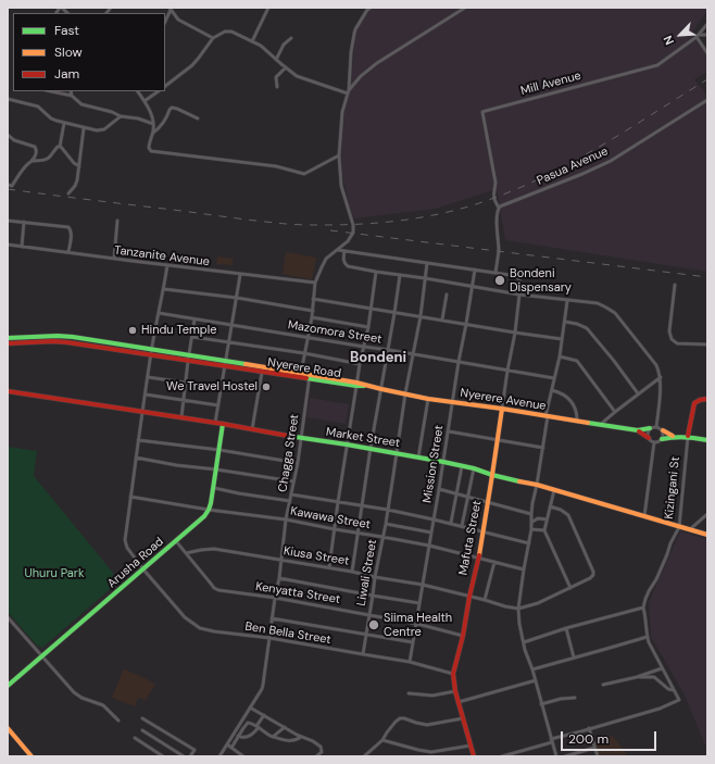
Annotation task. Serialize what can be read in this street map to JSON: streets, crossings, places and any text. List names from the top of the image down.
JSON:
{
  "streets": {
    "main road": [
      "Nyerere Road",
      "Nyerere Avenue",
      "Market Street",
      "Kizingani St",
      "Mafuta Street",
      "Arusha Road"
    ],
    "street": [
      "Mill Avenue",
      "Pasua Avenue",
      "Tanzanite Avenue",
      "Mazomora Street",
      "Chagga Street",
      "Mission Street",
      "Kawawa Street",
      "Kiusa Street",
      "Liwali Street",
      "Kenyatta Street",
      "Ben Bella Street"
    ]
  },
  "crossings": [
    ["Mill Avenue", "Pasua Avenue"],
    ["Tanzanite Avenue", "Ben Bella Street"],
    ["Mazomora Street", "Mission Street"],
    ["Mazomora Street", "Liwali Street"],
    ["Mazomora Street", "Ben Bella Street"],
    ["Nyerere Road", "Nyerere Avenue"],
    ["Nyerere Road", "Chagga Street"],
    ["Nyerere Road", "Ben Bella Street"],
    ["Nyerere Avenue", "Mission Street"],
    ["Nyerere Avenue", "Mafuta Street"],
    ["Nyerere Avenue", "Liwali Street"],
    ["Market Street", "Chagga Street"],
    ["Market Street", "Mission Street"],
    ["Market Street", "Kizingani St"],
    ["Market Street", "Mafuta Street"],
    ["Market Street", "Liwali Street"],
    ["Market Street", "Ben Bella Street"],
    ["Chagga Street", "Kawawa Street"],
    ["Chagga Street", "Kiusa Street"],
    ["Chagga Street", "Kenyatta Street"],
    ["Chagga Street", "Ben Bella Street"],
    ["Mission Street", "Kawawa Street"],
    ["Mission Street", "Kiusa Street"],
    ["Mission Street", "Kenyatta Street"],
    ["Mission Street", "Ben Bella Street"],
    ["Kawawa Street", "Mafuta Street"],
    ["Kawawa Street", "Arusha Road"],
    ["Kawawa Street", "Liwali Street"],
    ["Kawawa Street", "Ben Bella Street"],
    ["Mafuta Street", "Kiusa Street"],
    ["Mafuta Street", "Kenyatta Street"],
    ["Mafuta Street", "Ben Bella Street"],
    ["Kiusa Street", "Liwali Street"],
    ["Kiusa Street", "Kenyatta Street"],
    ["Arusha Road", "Kenyatta Street"],
    ["Arusha Road", "Ben Bella Street"],
    ["Liwali Street", "Kenyatta Street"],
    ["Liwali Street", "Ben Bella Street"]
  ],
  "districts": ["Bondeni"],
  "parks": ["Uhuru Park"],
  "places": [
    "Bondeni Dispensary",
    "Hindu Temple",
    "We Travel Hostel",
    "Siima Health Centre"
  ],
  "legend": ["Fast", "Slow", "Jam"],
  "scale_bar": "200 m",
  "north": "bottom left"
}
